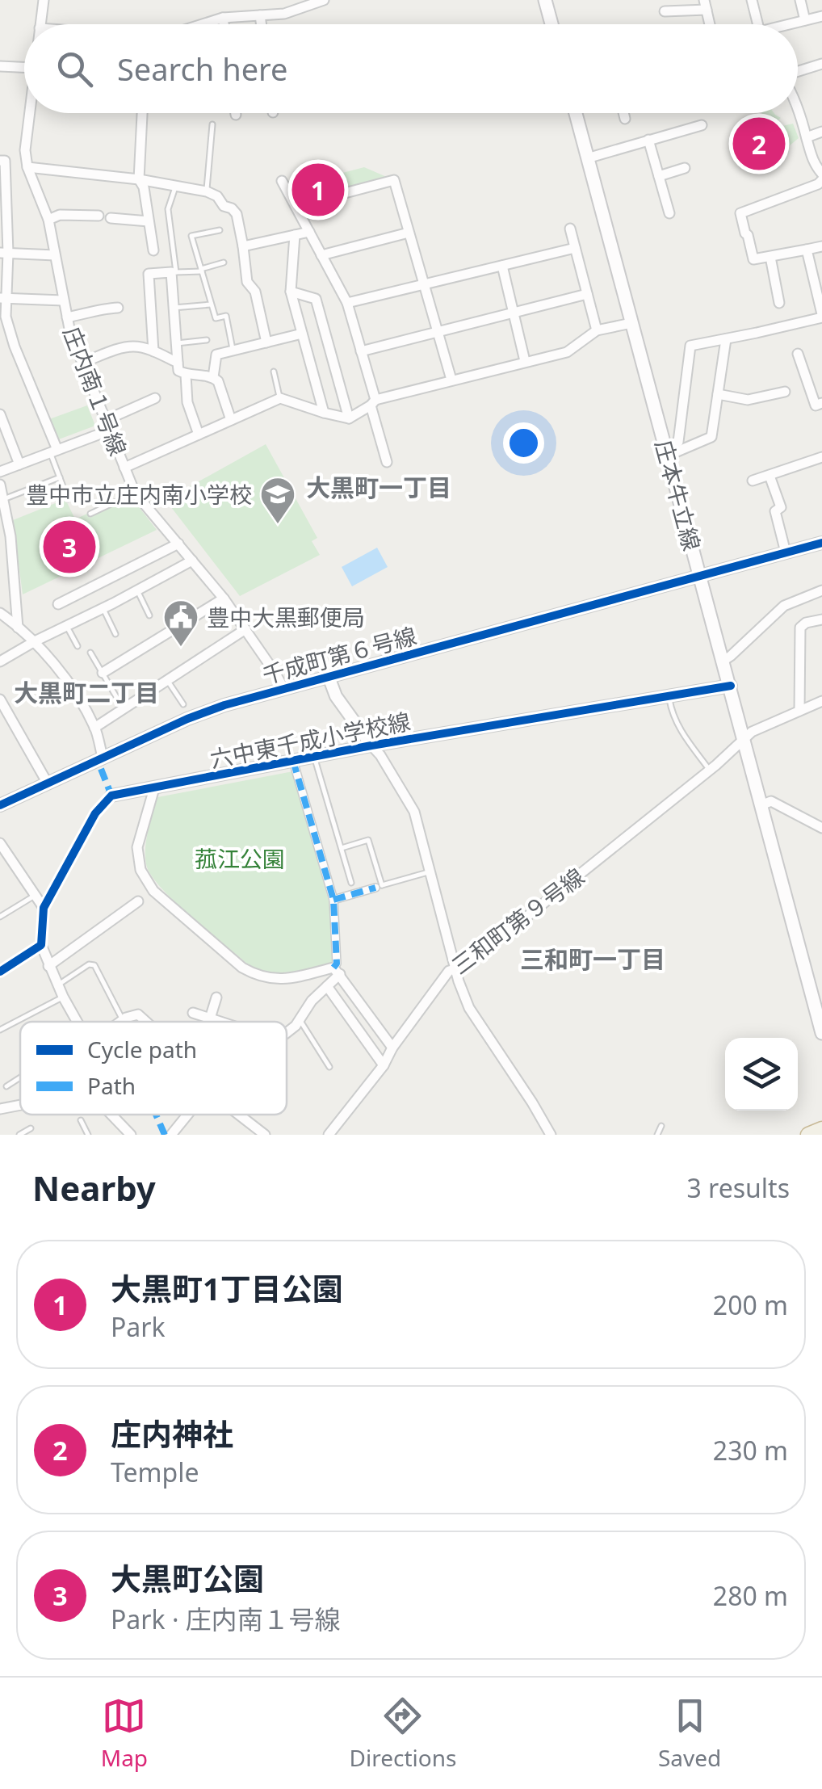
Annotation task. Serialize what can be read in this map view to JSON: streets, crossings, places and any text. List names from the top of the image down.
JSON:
{
  "streets": {
    "main road": ["庄本牛立線"],
    "street": [
      "庄内南１号線",
      "千成町第６号線",
      "六中東千成小学校線",
      "三和町第９号線"
    ]
  },
  "crossings": [
    ["庄内南１号線", "千成町第６号線"],
    ["庄本牛立線", "千成町第６号線"],
    ["庄本牛立線", "六中東千成小学校線"],
    ["庄本牛立線", "三和町第９号線"]
  ],
  "districts": ["大黒町一丁目", "大黒町二丁目", "三和町一丁目"],
  "parks": ["菰江公園"],
  "places": {
    "school or university": ["豊中市立庄内南小学校"],
    "public building": ["豊中大黒郵便局"]
  },
  "legend": ["Cycle path", "Path"],
  "page": {
    "search": "Search here",
    "pins": ["2", "1", "3"],
    "heading": ["Nearby", "3 results"],
    "list": [
      {
        "mark": "1",
        "name": "大黒町1丁目公園",
        "note": "Park",
        "value": "200 m"
      },
      {
        "mark": "2",
        "name": "庄内神社",
        "note": "Temple",
        "value": "230 m"
      },
      {
        "mark": "3",
        "name": "大黒町公園",
        "note": "Park · 庄内南１号線",
        "value": "280 m"
      }
    ],
    "nav": ["Map", "Directions", "Saved"]
  }
}
